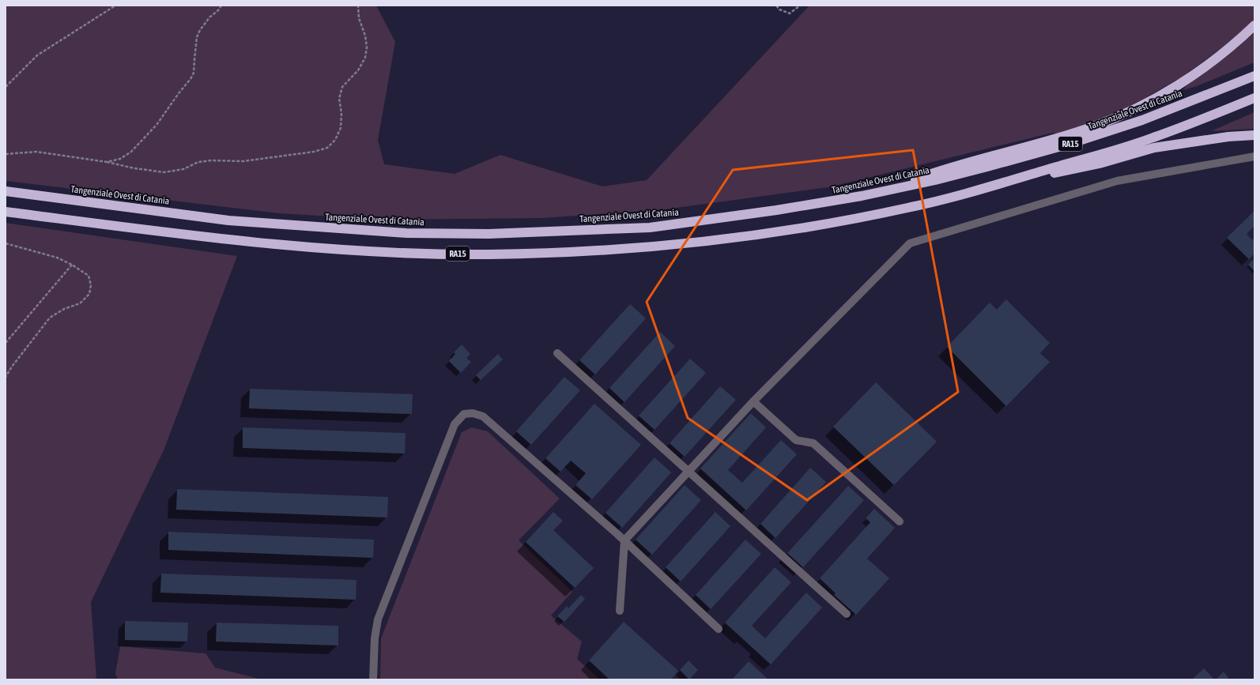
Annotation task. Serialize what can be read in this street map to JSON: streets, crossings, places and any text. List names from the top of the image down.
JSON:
{
  "streets": {
    "highway": ["Tangenziale Ovest di Catania", "RA15"]
  }
}
